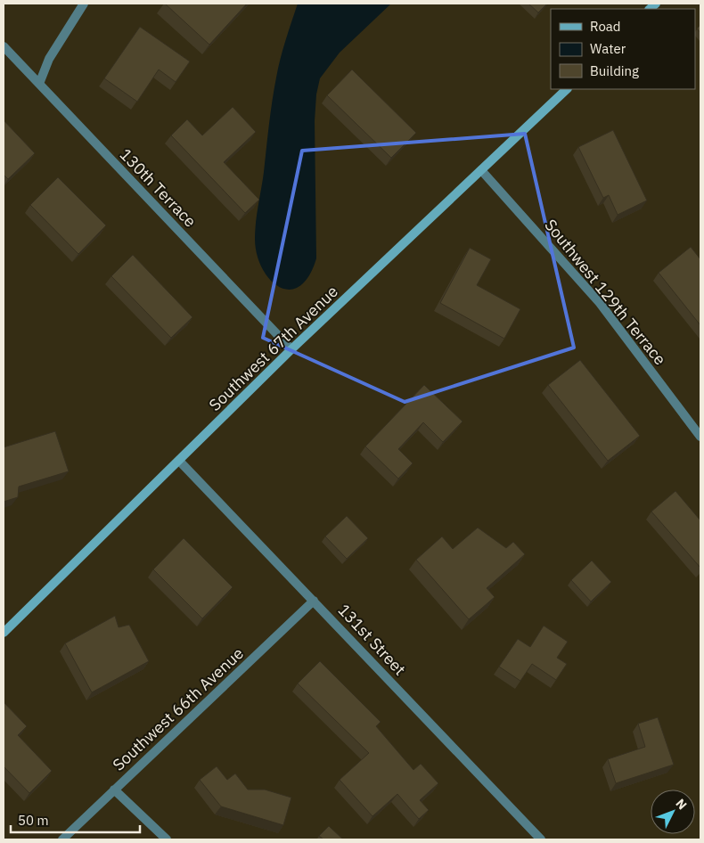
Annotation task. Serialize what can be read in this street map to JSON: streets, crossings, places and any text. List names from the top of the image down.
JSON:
{
  "streets": {
    "main road": ["Southwest 67th Avenue"],
    "street": [
      "130th Terrace",
      "Southwest 129th Terrace",
      "131st Street",
      "Southwest 66th Avenue"
    ]
  },
  "crossings": [
    ["130th Terrace", "Southwest 67th Avenue"],
    ["Southwest 129th Terrace", "Southwest 67th Avenue"],
    ["Southwest 67th Avenue", "131st Street"],
    ["131st Street", "Southwest 66th Avenue"]
  ],
  "legend": ["Road", "Water", "Building"],
  "scale_bar": "50 m",
  "north": "top right"
}
